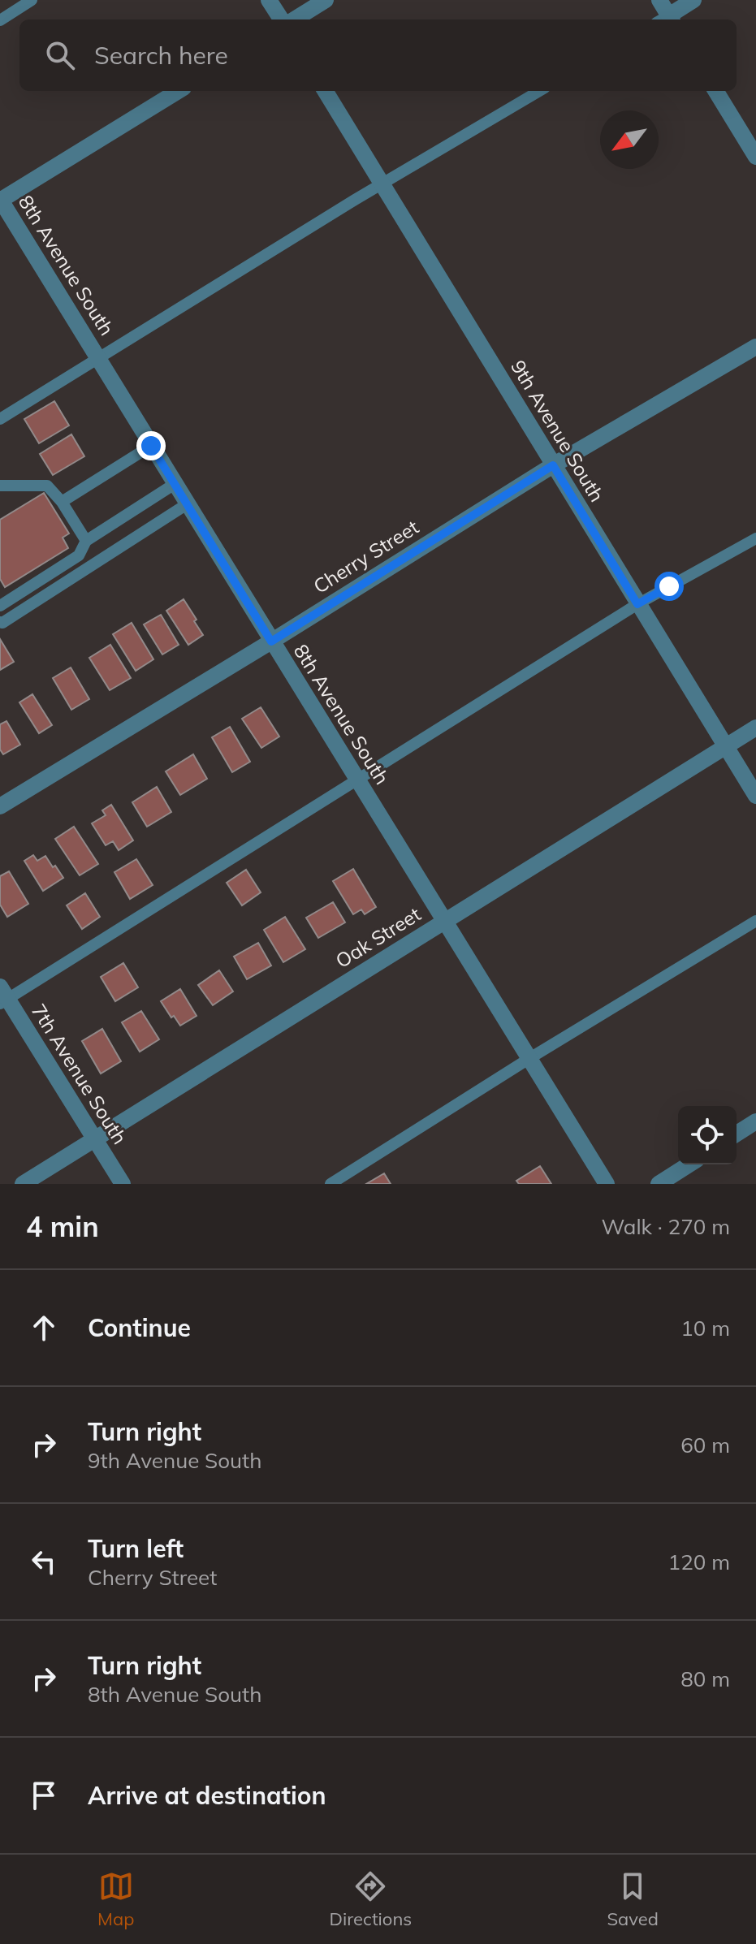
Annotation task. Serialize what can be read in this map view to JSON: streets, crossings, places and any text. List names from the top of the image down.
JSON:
{
  "streets": {
    "street": [
      "8th Avenue South",
      "9th Avenue South",
      "Cherry Street",
      "Oak Street",
      "7th Avenue South"
    ]
  },
  "crossings": [
    ["8th Avenue South", "Cherry Street"],
    ["8th Avenue South", "Oak Street"],
    ["9th Avenue South", "Cherry Street"],
    ["9th Avenue South", "Oak Street"],
    ["Oak Street", "7th Avenue South"]
  ],
  "north": "bottom left",
  "page": {
    "search": "Search here",
    "heading": ["4 min", "Walk · 270 m"],
    "list": [
      ["Continue", "10 m"],
      ["Turn right", "9th Avenue South", "60 m"],
      ["Turn left", "Cherry Street", "120 m"],
      ["Turn right", "8th Avenue South", "80 m"],
      "Arrive at destination"
    ],
    "nav": ["Map", "Directions", "Saved"]
  }
}
